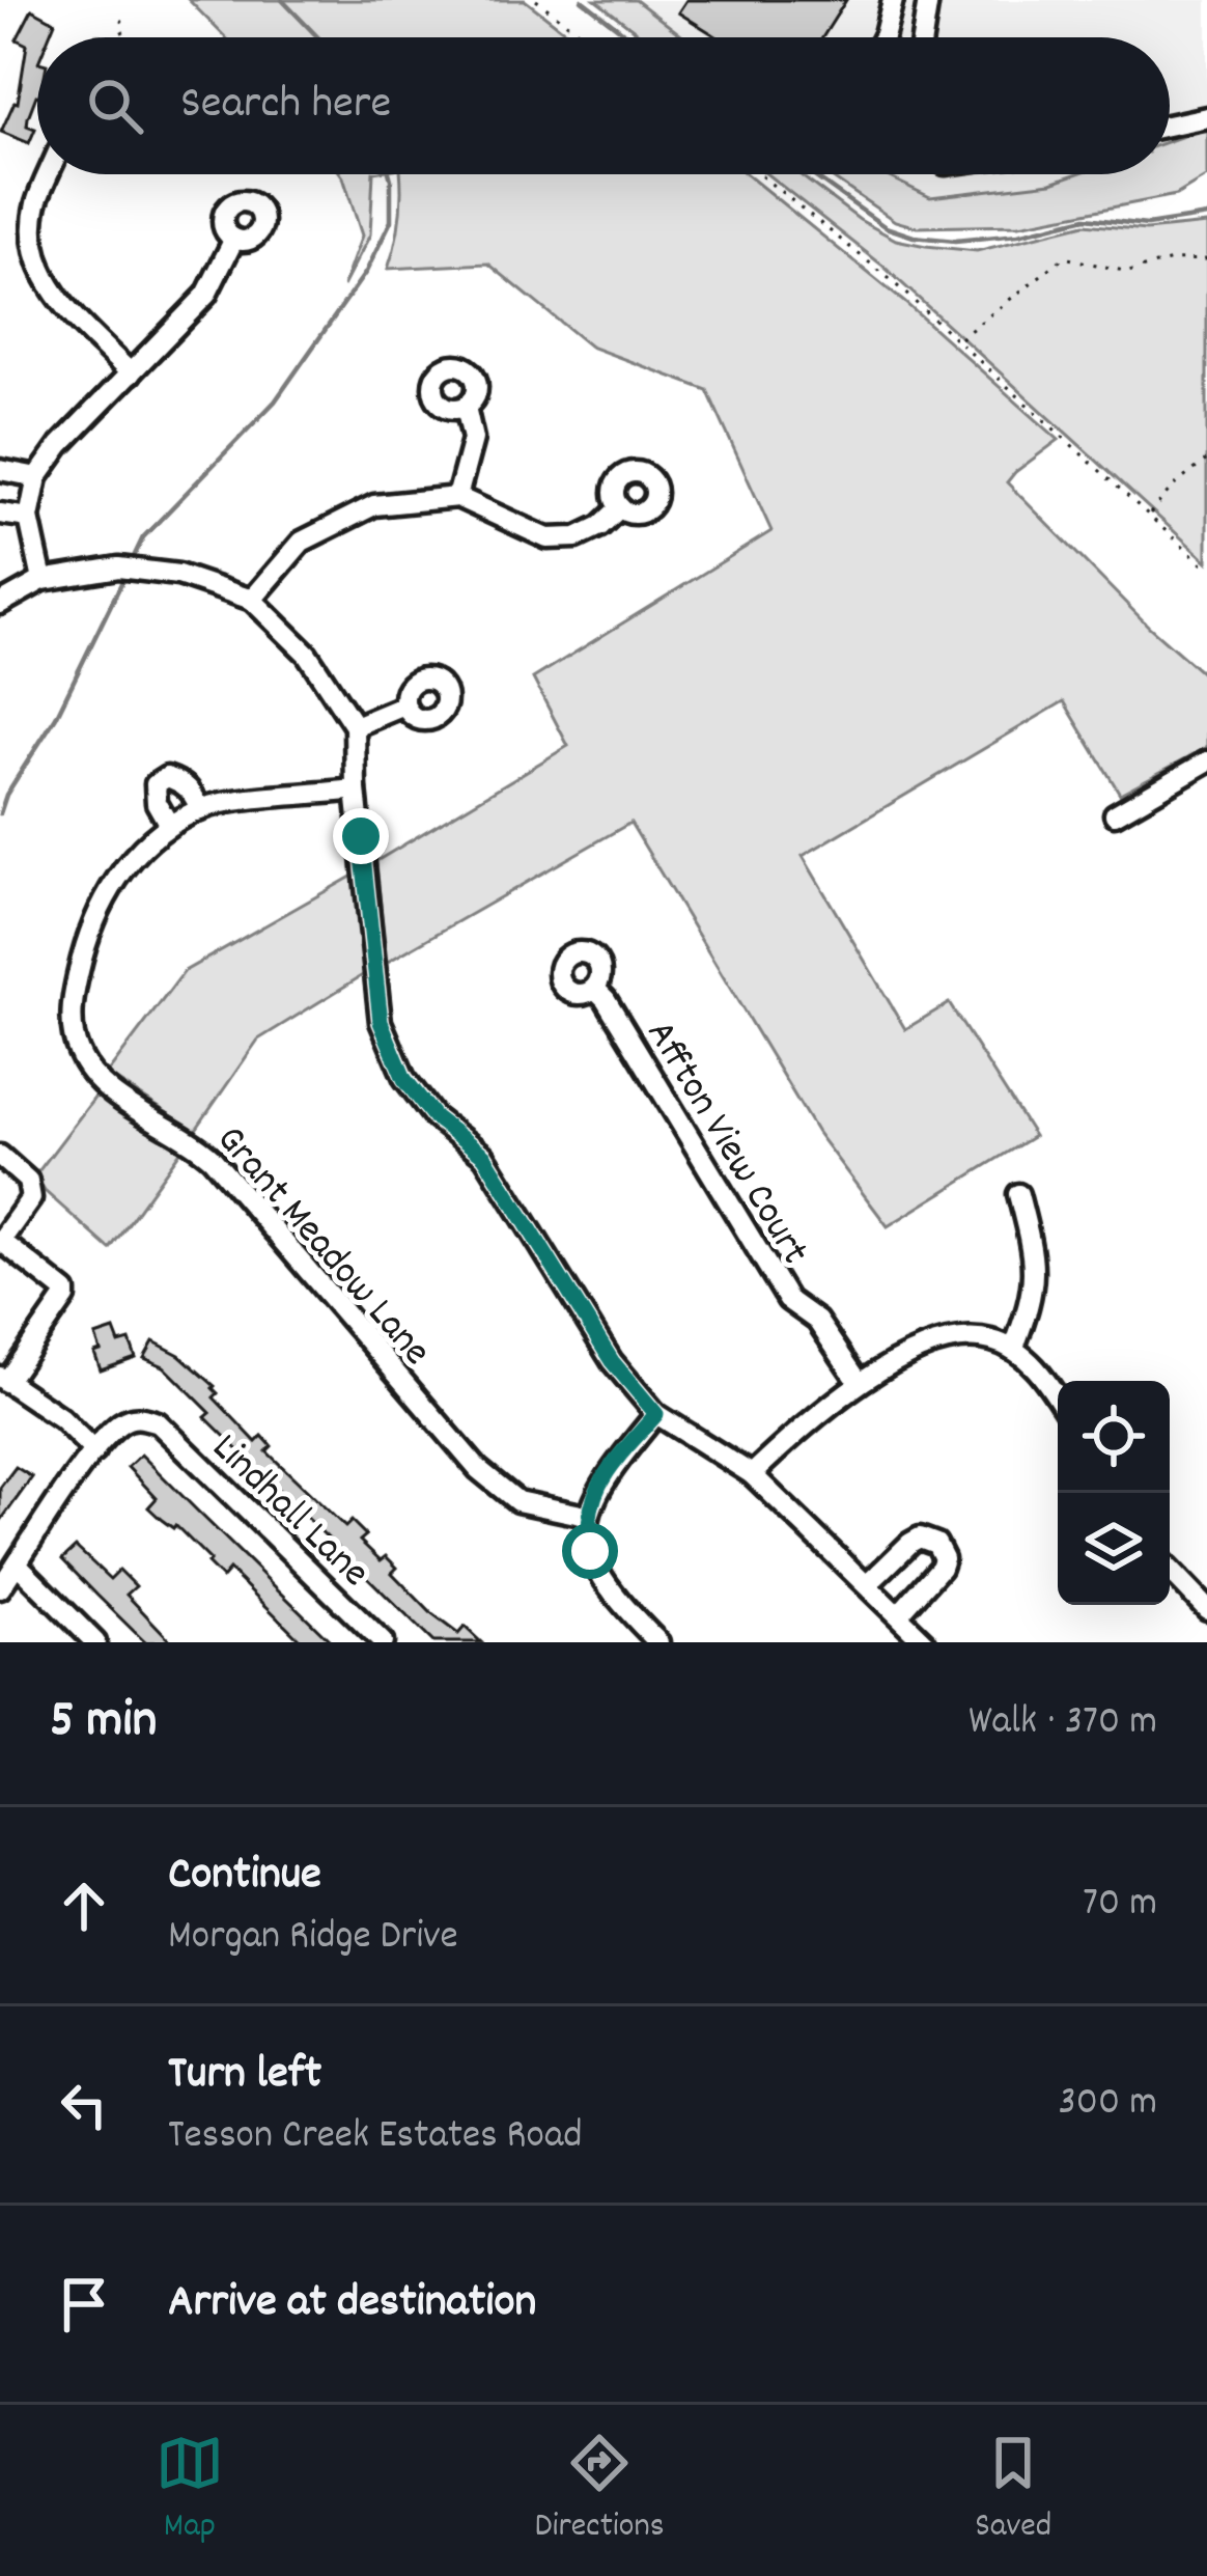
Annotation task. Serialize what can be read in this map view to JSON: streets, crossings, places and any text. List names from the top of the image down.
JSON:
{
  "streets": {
    "street": ["Affton View Court", "Grant Meadow Lane", "Lindhall Lane"]
  },
  "page": {
    "search": "Search here",
    "heading": ["5 min", "Walk · 370 m"],
    "list": [
      ["Continue", "Morgan Ridge Drive", "70 m"],
      ["Turn left", "Tesson Creek Estates Road", "300 m"],
      "Arrive at destination"
    ],
    "nav": ["Map", "Directions", "Saved"]
  }
}
